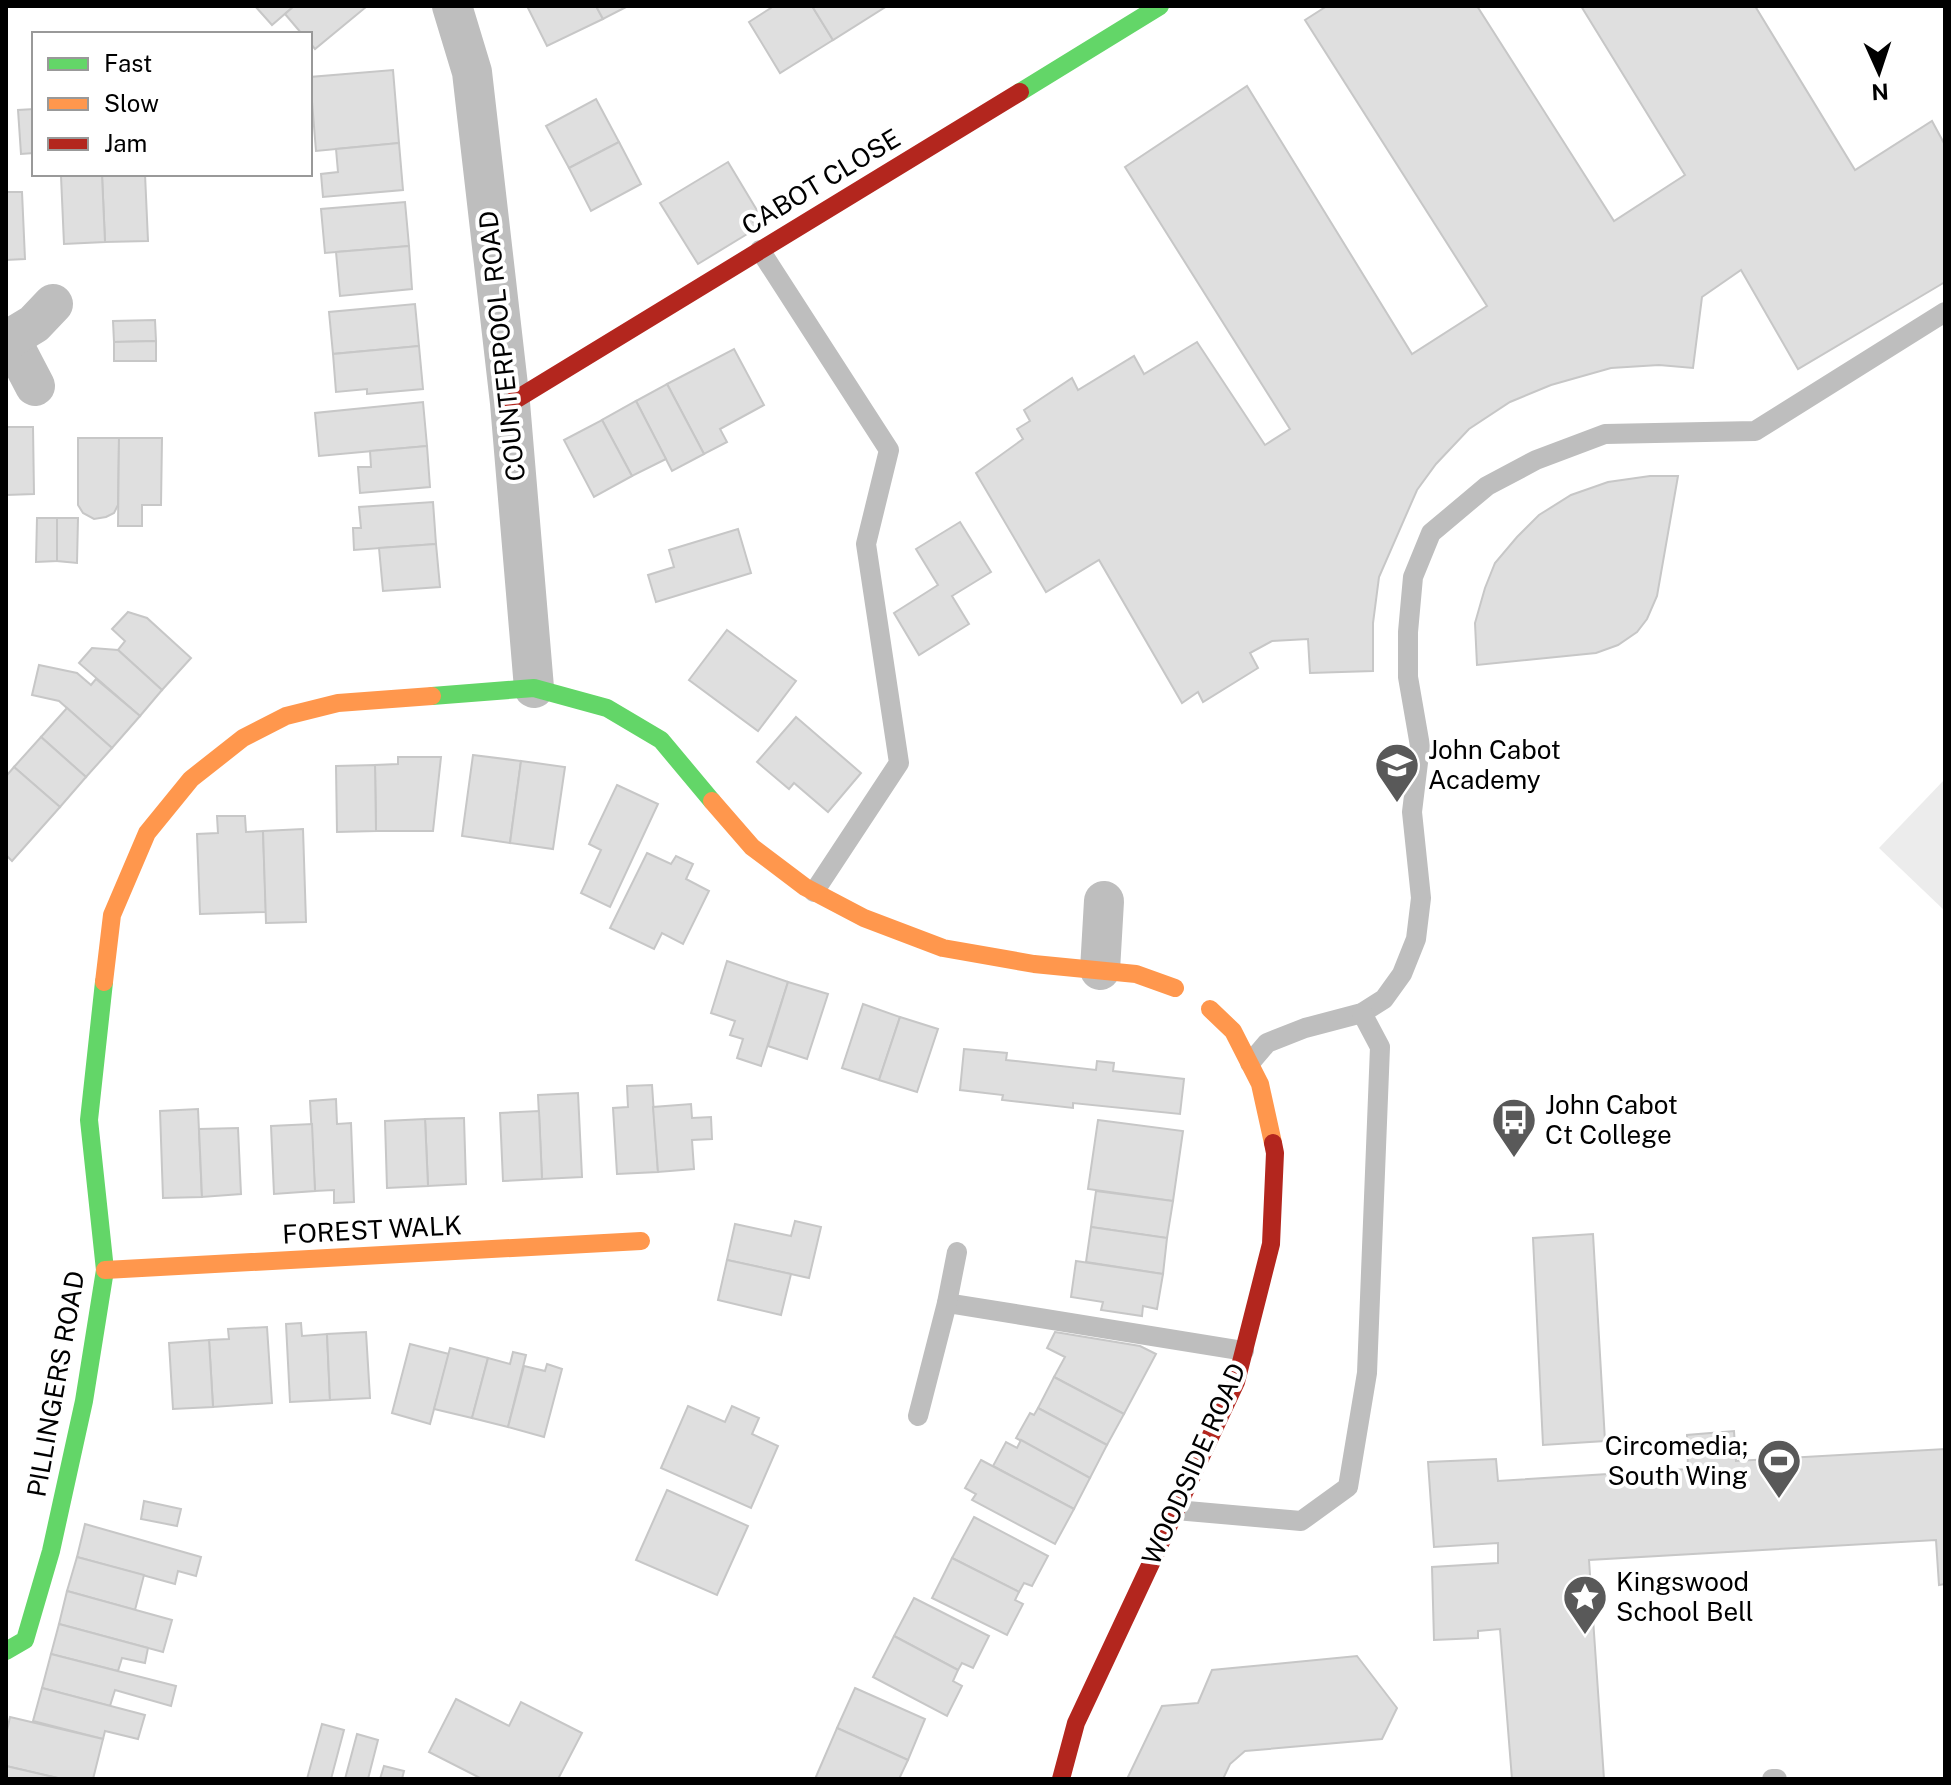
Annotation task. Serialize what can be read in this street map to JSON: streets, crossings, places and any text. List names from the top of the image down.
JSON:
{
  "streets": {
    "street": [
      "CABOT CLOSE",
      "COUNTERPOOL ROAD",
      "FOREST WALK",
      "PILLINGERS ROAD",
      "WOODSIDE ROAD"
    ]
  },
  "crossings": [
    ["CABOT CLOSE", "COUNTERPOOL ROAD"],
    ["COUNTERPOOL ROAD", "PILLINGERS ROAD"],
    ["FOREST WALK", "PILLINGERS ROAD"]
  ],
  "places": {
    "school or university": ["John Cabot Academy"],
    "bus stop": ["John Cabot Ct College"],
    "sports": ["Circomedia; South Wing"],
    "place": ["Kingswood School Bell"]
  },
  "legend": ["Fast", "Slow", "Jam"],
  "north": "bottom"
}
